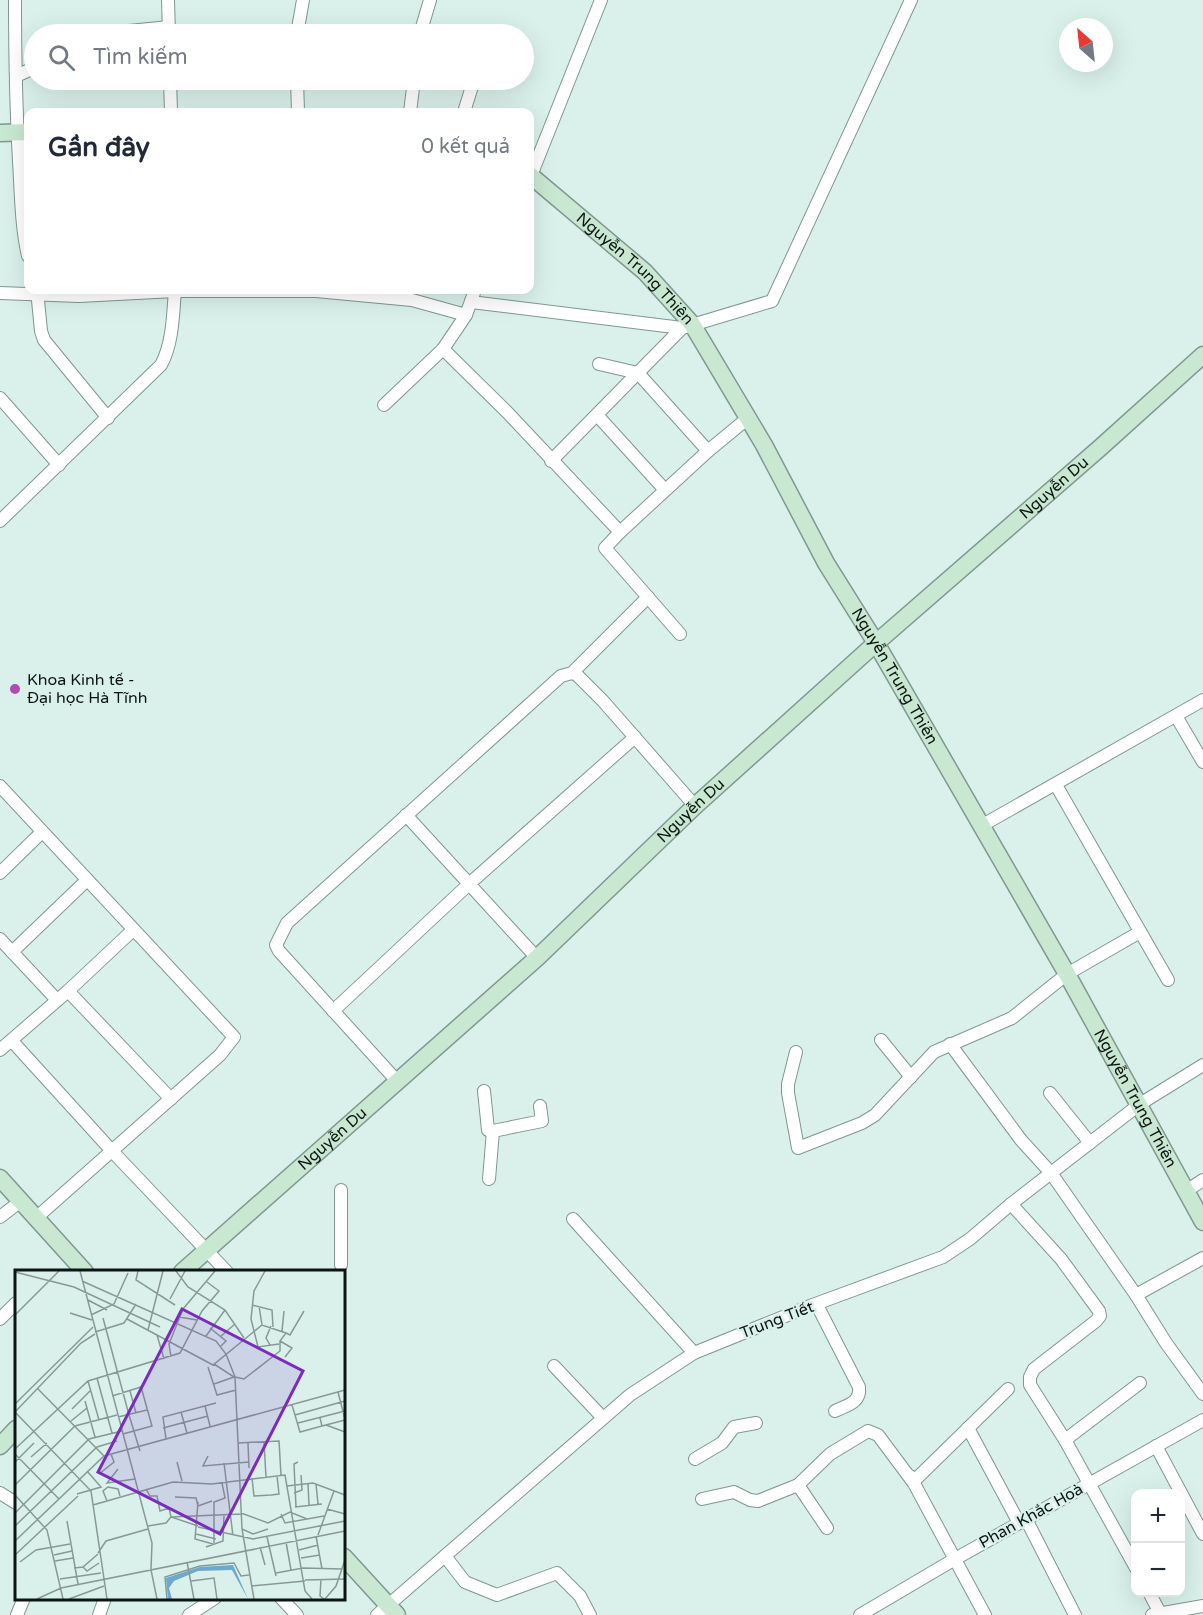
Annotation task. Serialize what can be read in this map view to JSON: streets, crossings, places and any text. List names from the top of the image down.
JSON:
{
  "streets": {
    "main road": ["Nguyễn Trung Thiên", "Nguyễn Du"],
    "street": ["Trung Tiết", "Phan Khắc Hoà"]
  },
  "crossings": [
    ["Nguyễn Trung Thiên", "Nguyễn Du"],
    ["Nguyễn Trung Thiên", "Trung Tiết"]
  ],
  "places": ["Khoa Kinh tế - Đại học Hà Tĩnh"],
  "north": "top left",
  "page": {
    "search": "Tìm kiếm",
    "heading": ["Gần đây", "0 kết quả"],
    "map_buttons": ["+", "−"]
  }
}
